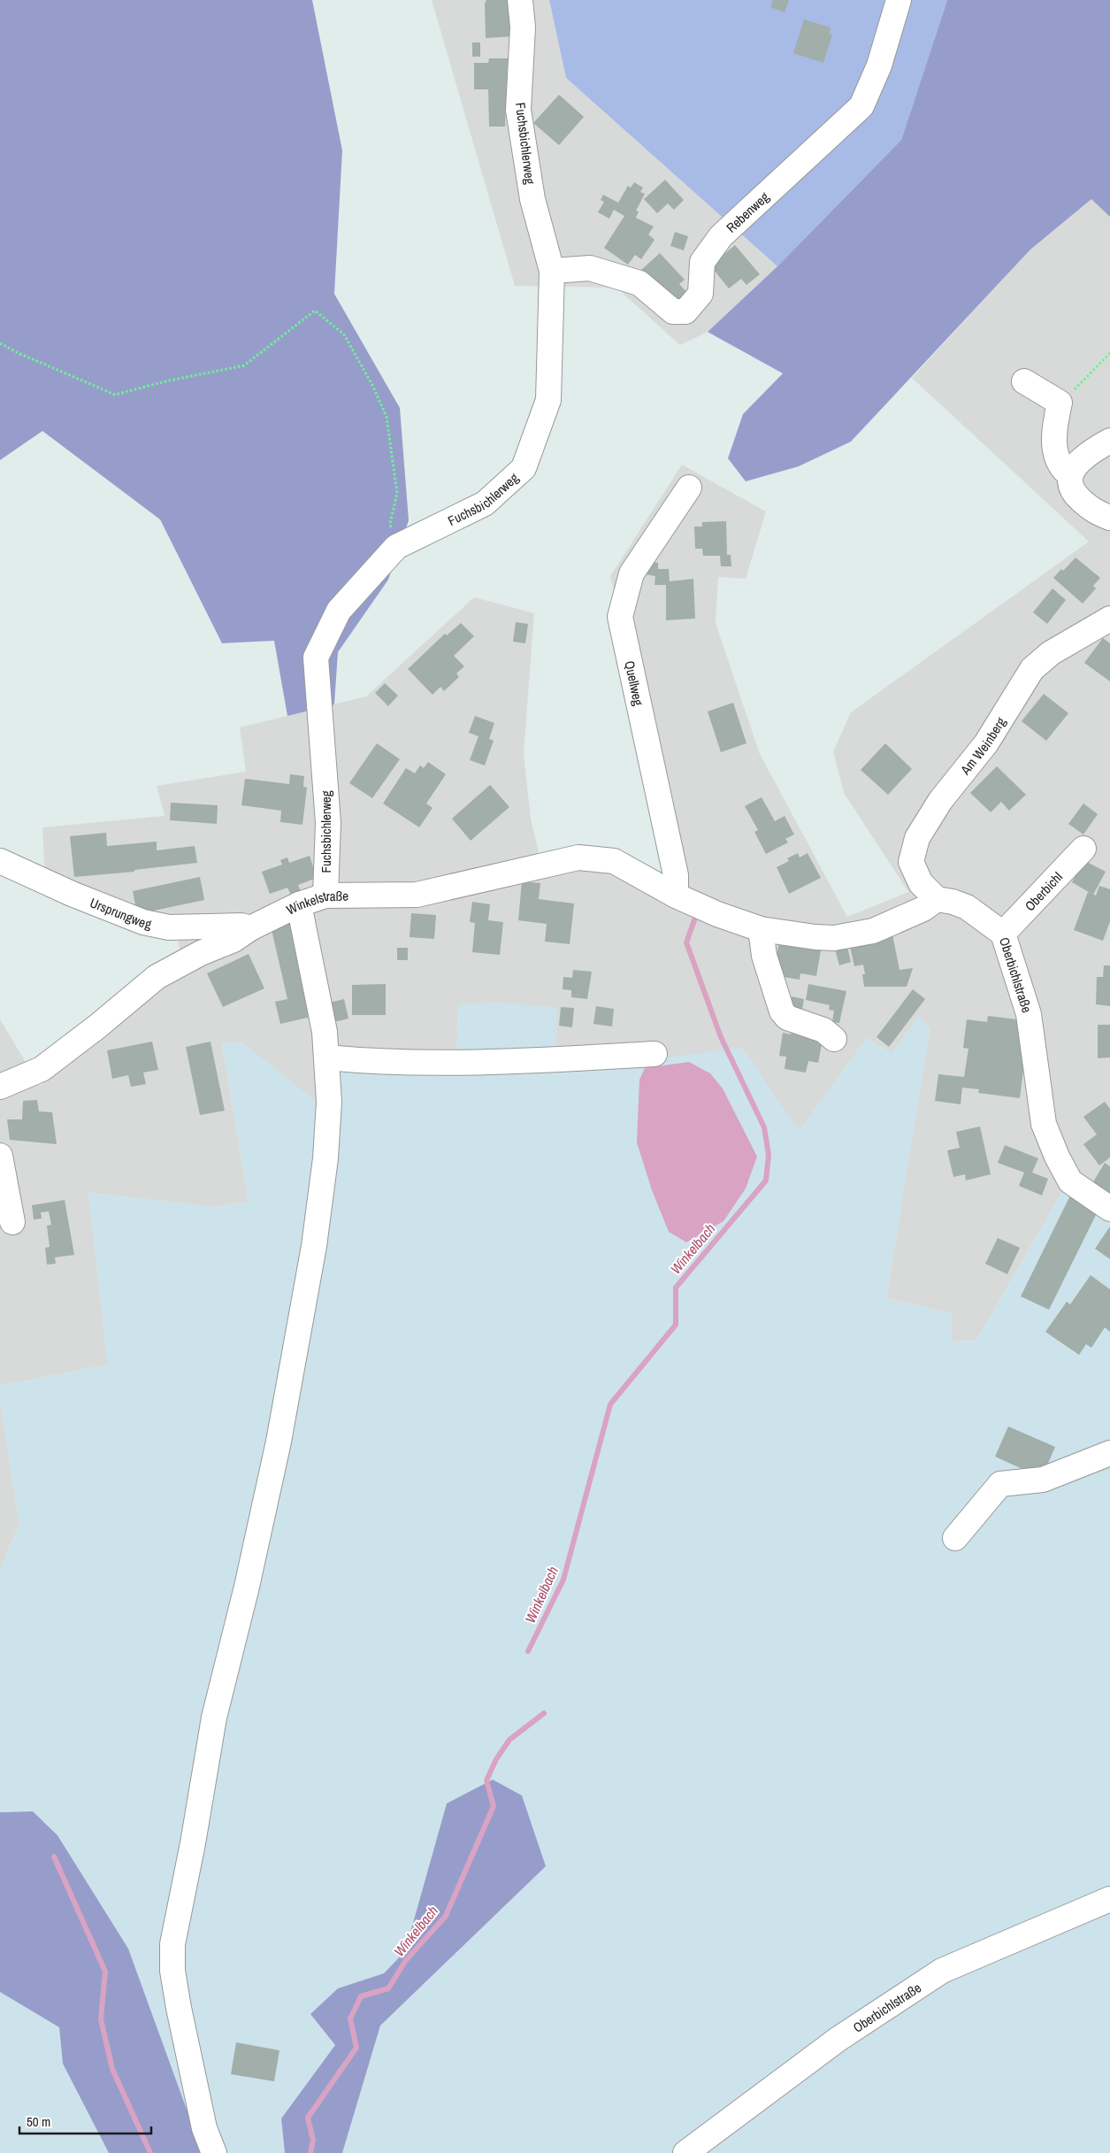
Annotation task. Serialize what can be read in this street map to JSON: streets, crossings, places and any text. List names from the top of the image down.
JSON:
{
  "streets": {
    "street": [
      "Fuchsbichlerweg",
      "Rebenweg",
      "Quellweg",
      "Am Weinberg",
      "Oberbichl",
      "Winkelstraße",
      "Ursprungweg",
      "Oberbichlstraße"
    ]
  },
  "crossings": [
    ["Fuchsbichlerweg", "Rebenweg"],
    ["Fuchsbichlerweg", "Winkelstraße"],
    ["Quellweg", "Winkelstraße"],
    ["Am Weinberg", "Oberbichlstraße"],
    ["Oberbichl", "Oberbichlstraße"],
    ["Winkelstraße", "Ursprungweg"]
  ],
  "water": ["Winkelbach"],
  "scale_bar": "50 m"
}
